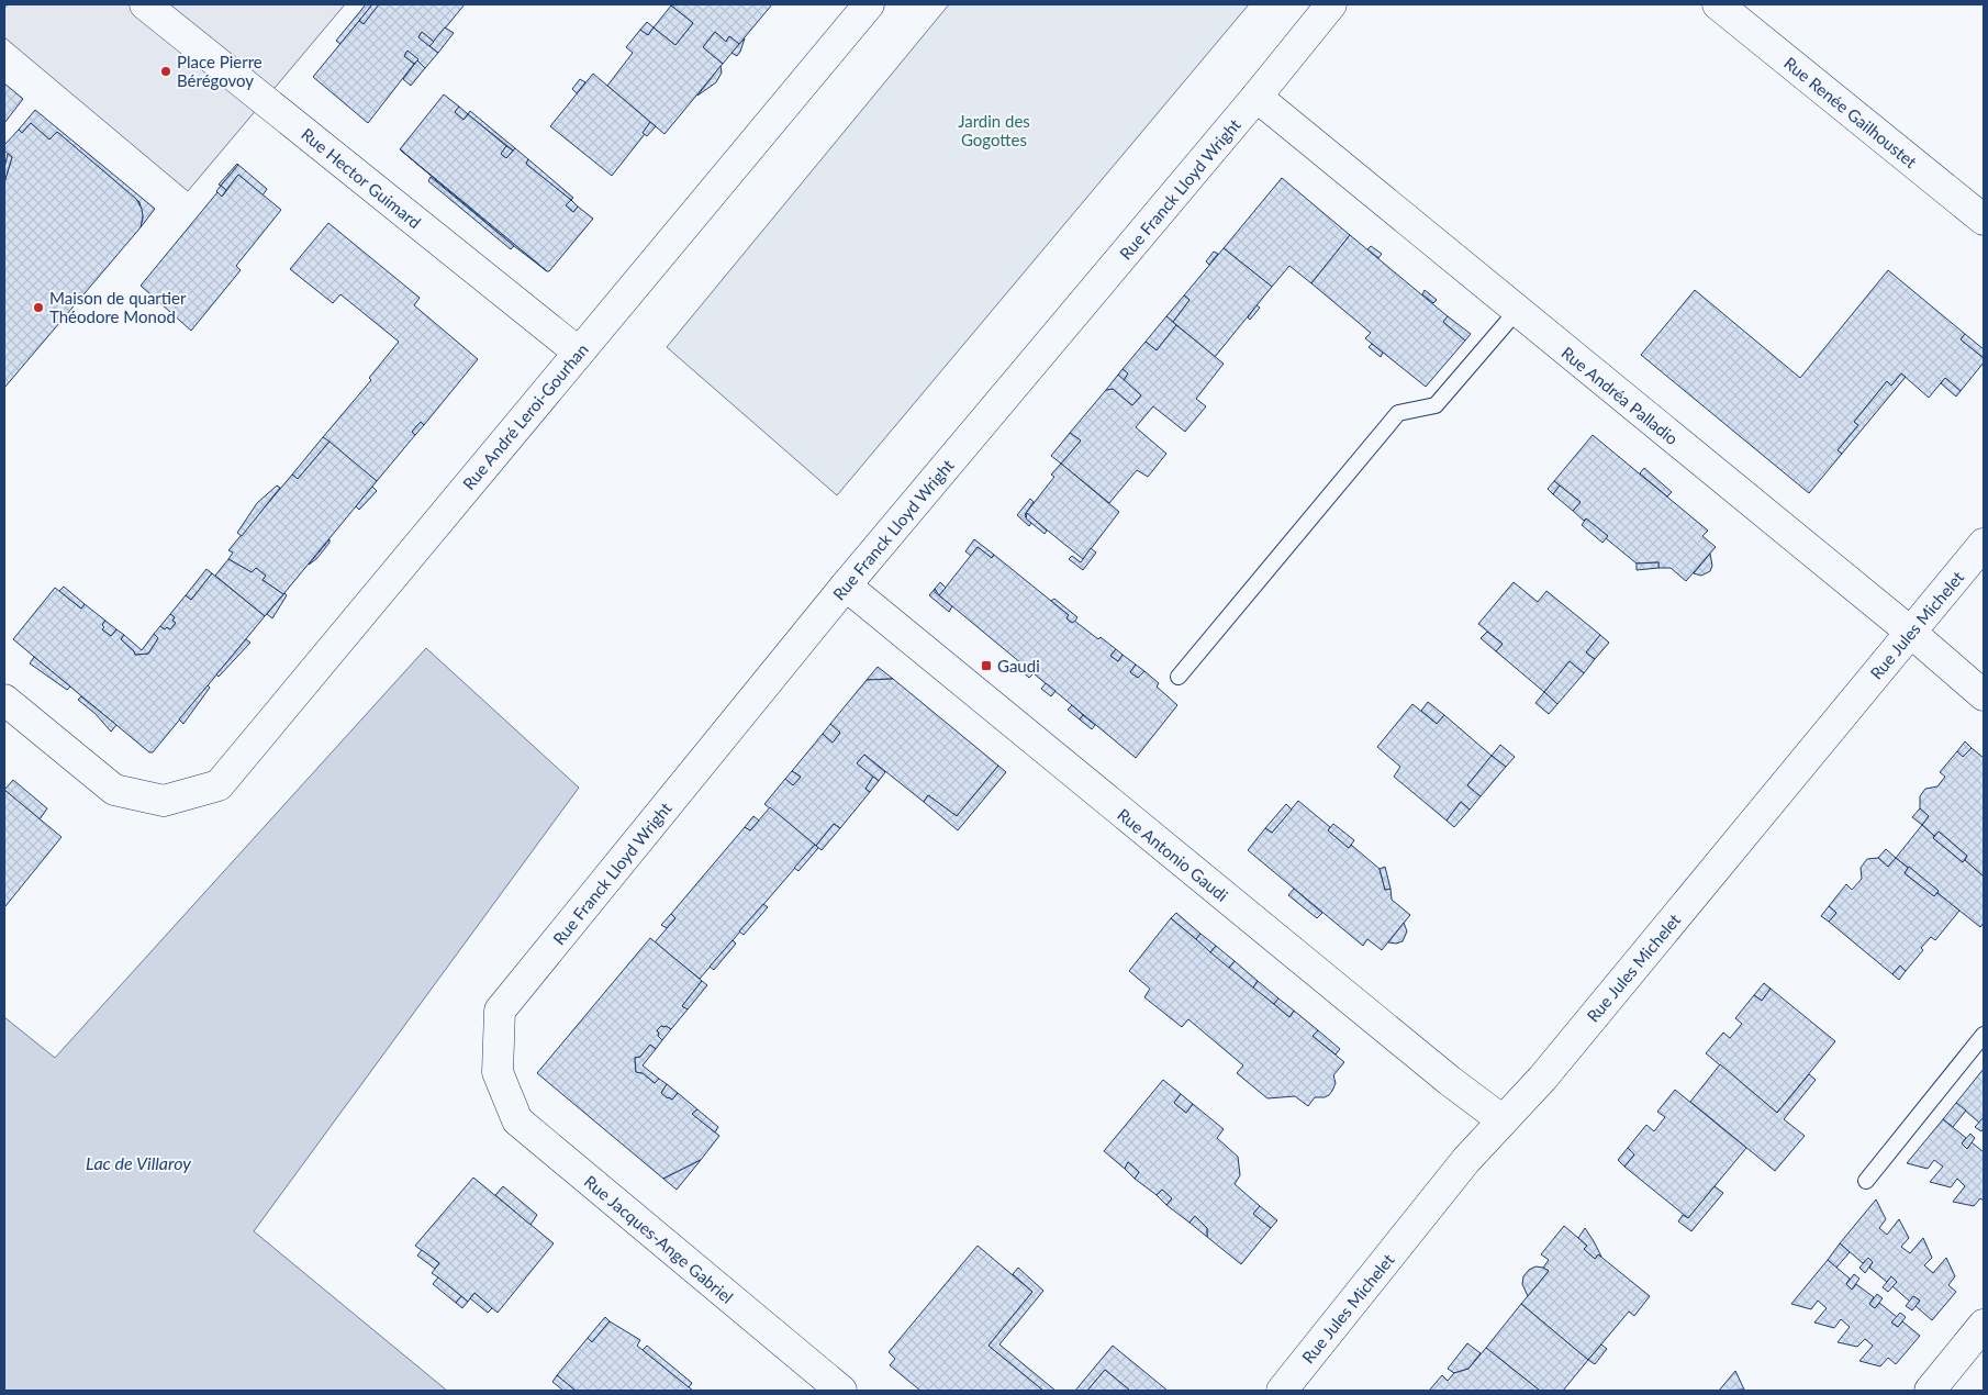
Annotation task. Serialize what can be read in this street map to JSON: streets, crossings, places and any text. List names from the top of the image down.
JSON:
{
  "streets": {
    "street": [
      "Rue Renée Gailhoustet",
      "Rue Hector Guimard",
      "Rue Franck Lloyd Wright",
      "Rue Andréa Palladio",
      "Rue André Leroi-Gourhan",
      "Rue Jules Michelet",
      "Rue Antonio Gaudi",
      "Rue Jacques-Ange Gabriel"
    ]
  },
  "crossings": [
    ["Rue Hector Guimard", "Rue André Leroi-Gourhan"],
    ["Rue Franck Lloyd Wright", "Rue Andréa Palladio"],
    ["Rue Franck Lloyd Wright", "Rue Antonio Gaudi"],
    ["Rue Franck Lloyd Wright", "Rue Jacques-Ange Gabriel"],
    ["Rue Andréa Palladio", "Rue Jules Michelet"],
    ["Rue Jules Michelet", "Rue Antonio Gaudi"]
  ],
  "water": ["Lac de Villaroy"],
  "parks": ["Jardin des Gogottes"],
  "places": {
    "other": ["Place Pierre Bérégovoy", "Maison de quartier Théodore Monod"],
    "transit": ["Gaudi"]
  }
}
